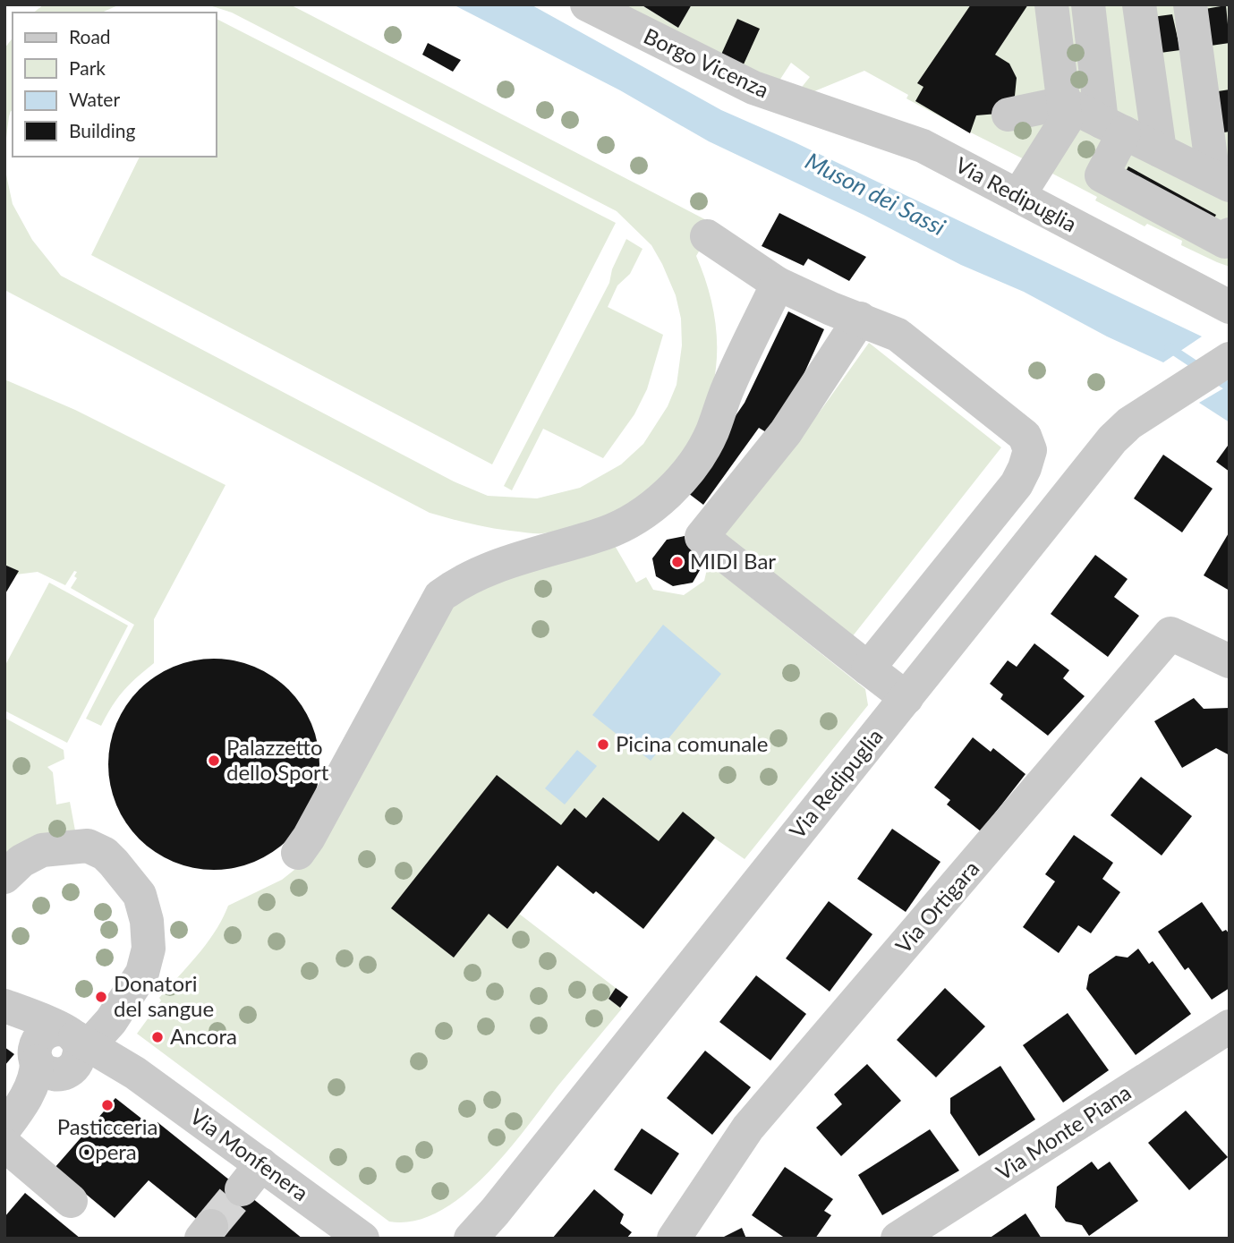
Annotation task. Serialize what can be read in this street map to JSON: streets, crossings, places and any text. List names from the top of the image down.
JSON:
{
  "streets": {
    "street": [
      "Borgo Vicenza",
      "Via Redipuglia",
      "Via Ortigara",
      "Via Monte Piana",
      "Via Monfenera"
    ]
  },
  "crossings": [
    ["Borgo Vicenza", "Via Redipuglia"]
  ],
  "water": ["Muson dei Sassi"],
  "places": [
    "MIDI Bar",
    "Picina comunale",
    "Palazzetto dello Sport",
    "Donatori del sangue",
    "Ancora",
    "Pasticceria Opera"
  ],
  "legend": [
    "Road",
    "Park",
    "Water",
    "Building"
  ]
}
